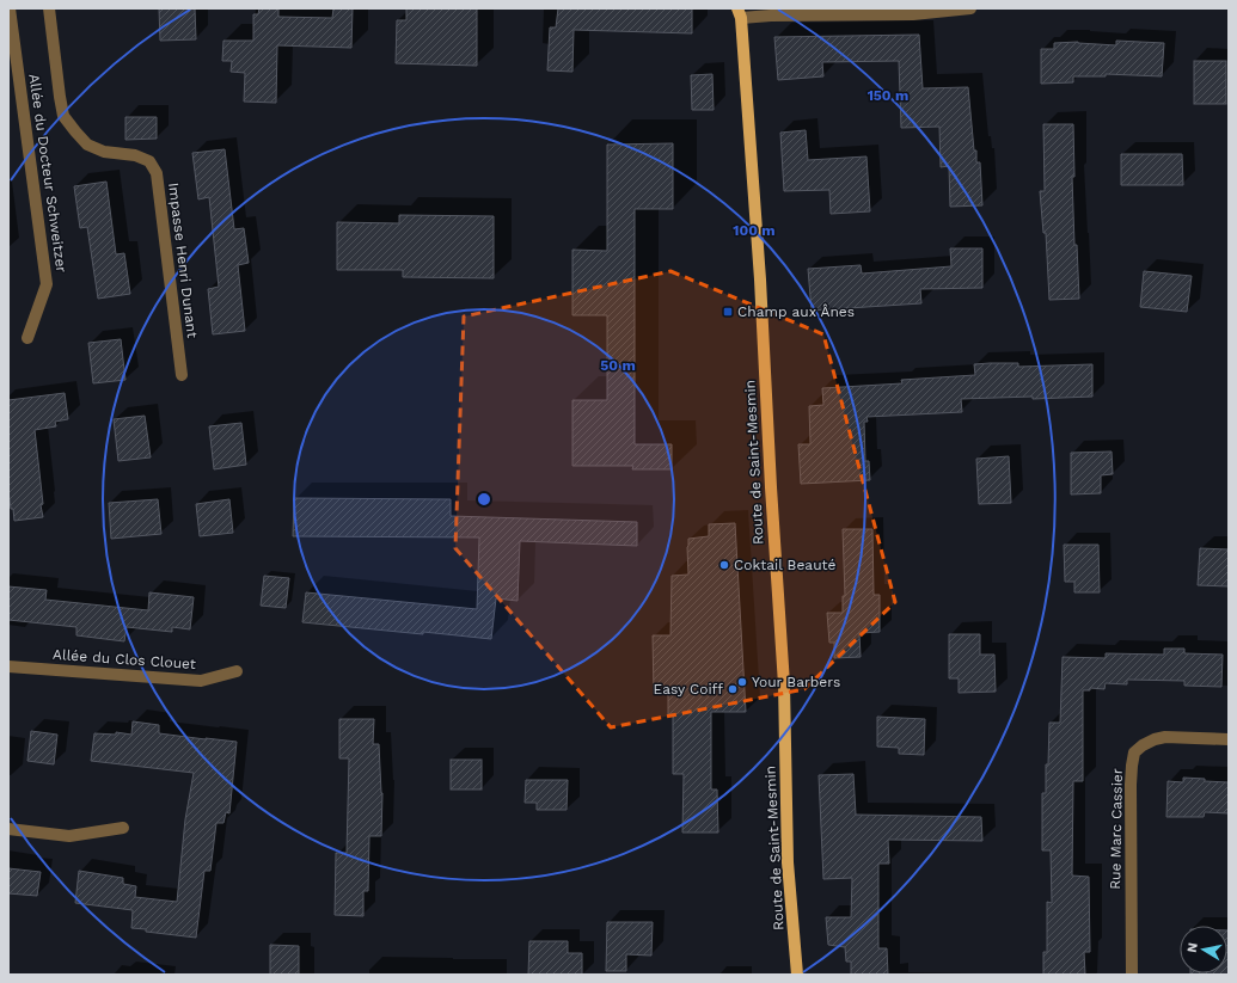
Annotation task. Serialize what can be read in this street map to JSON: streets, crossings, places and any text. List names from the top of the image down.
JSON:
{
  "streets": {
    "main road": ["Route de Saint-Mesmin"],
    "street": [
      "Allée du Docteur Schweitzer",
      "Impasse Henri Dunant",
      "Allée du Clos Clouet",
      "Rue Marc Cassier"
    ]
  },
  "places": {
    "transit": ["Champ aux Ânes"],
    "other": ["Coktail Beauté", "Your Barbers", "Easy Coiff"]
  },
  "north": "left",
  "rings": ["150 m", "100 m", "50 m"]
}
